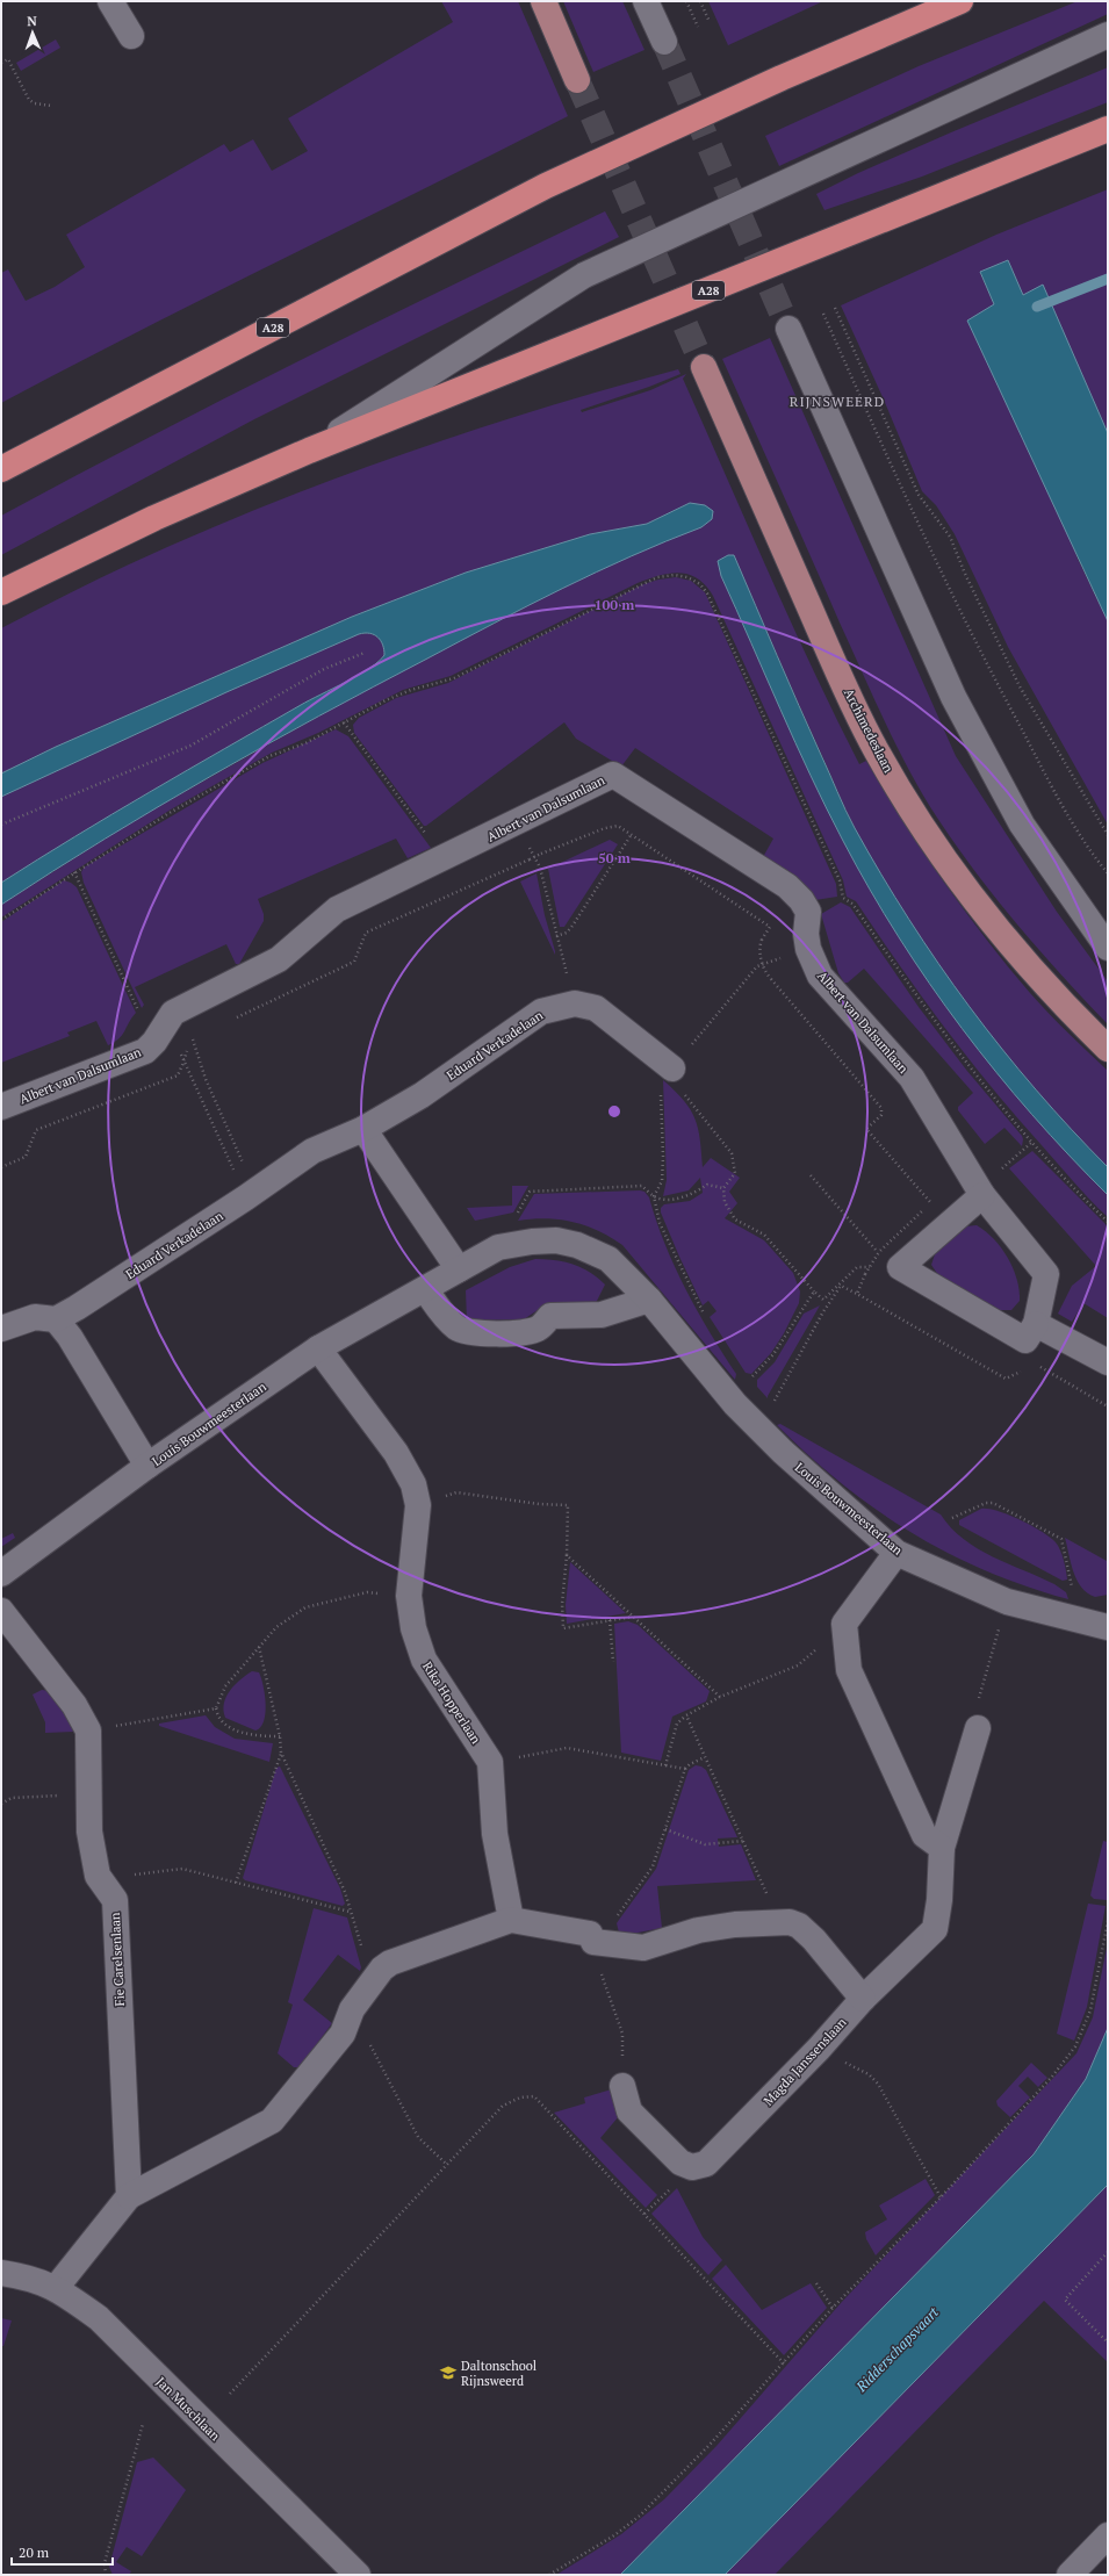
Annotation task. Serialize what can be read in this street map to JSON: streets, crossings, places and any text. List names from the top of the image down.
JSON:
{
  "streets": {
    "highway": ["A28"],
    "main road": ["Archimedeslaan"],
    "street": [
      "Albert van Dalsumlaan",
      "Eduard Verkadelaan",
      "Louis Bouwmeesterlaan",
      "Rika Hopperlaan",
      "Fie Carelsenlaan",
      "Magda Janssenslaan",
      "Jan Muschlaan"
    ]
  },
  "crossings": [
    ["Louis Bouwmeesterlaan", "Rika Hopperlaan"]
  ],
  "districts": ["RIJNSWEERD"],
  "water": ["Ridderschapsvaart"],
  "places": {
    "school or university": ["Daltonschool Rijnsweerd"]
  },
  "scale_bar": "20 m",
  "north": "top",
  "rings": ["100 m", "50 m"]
}
